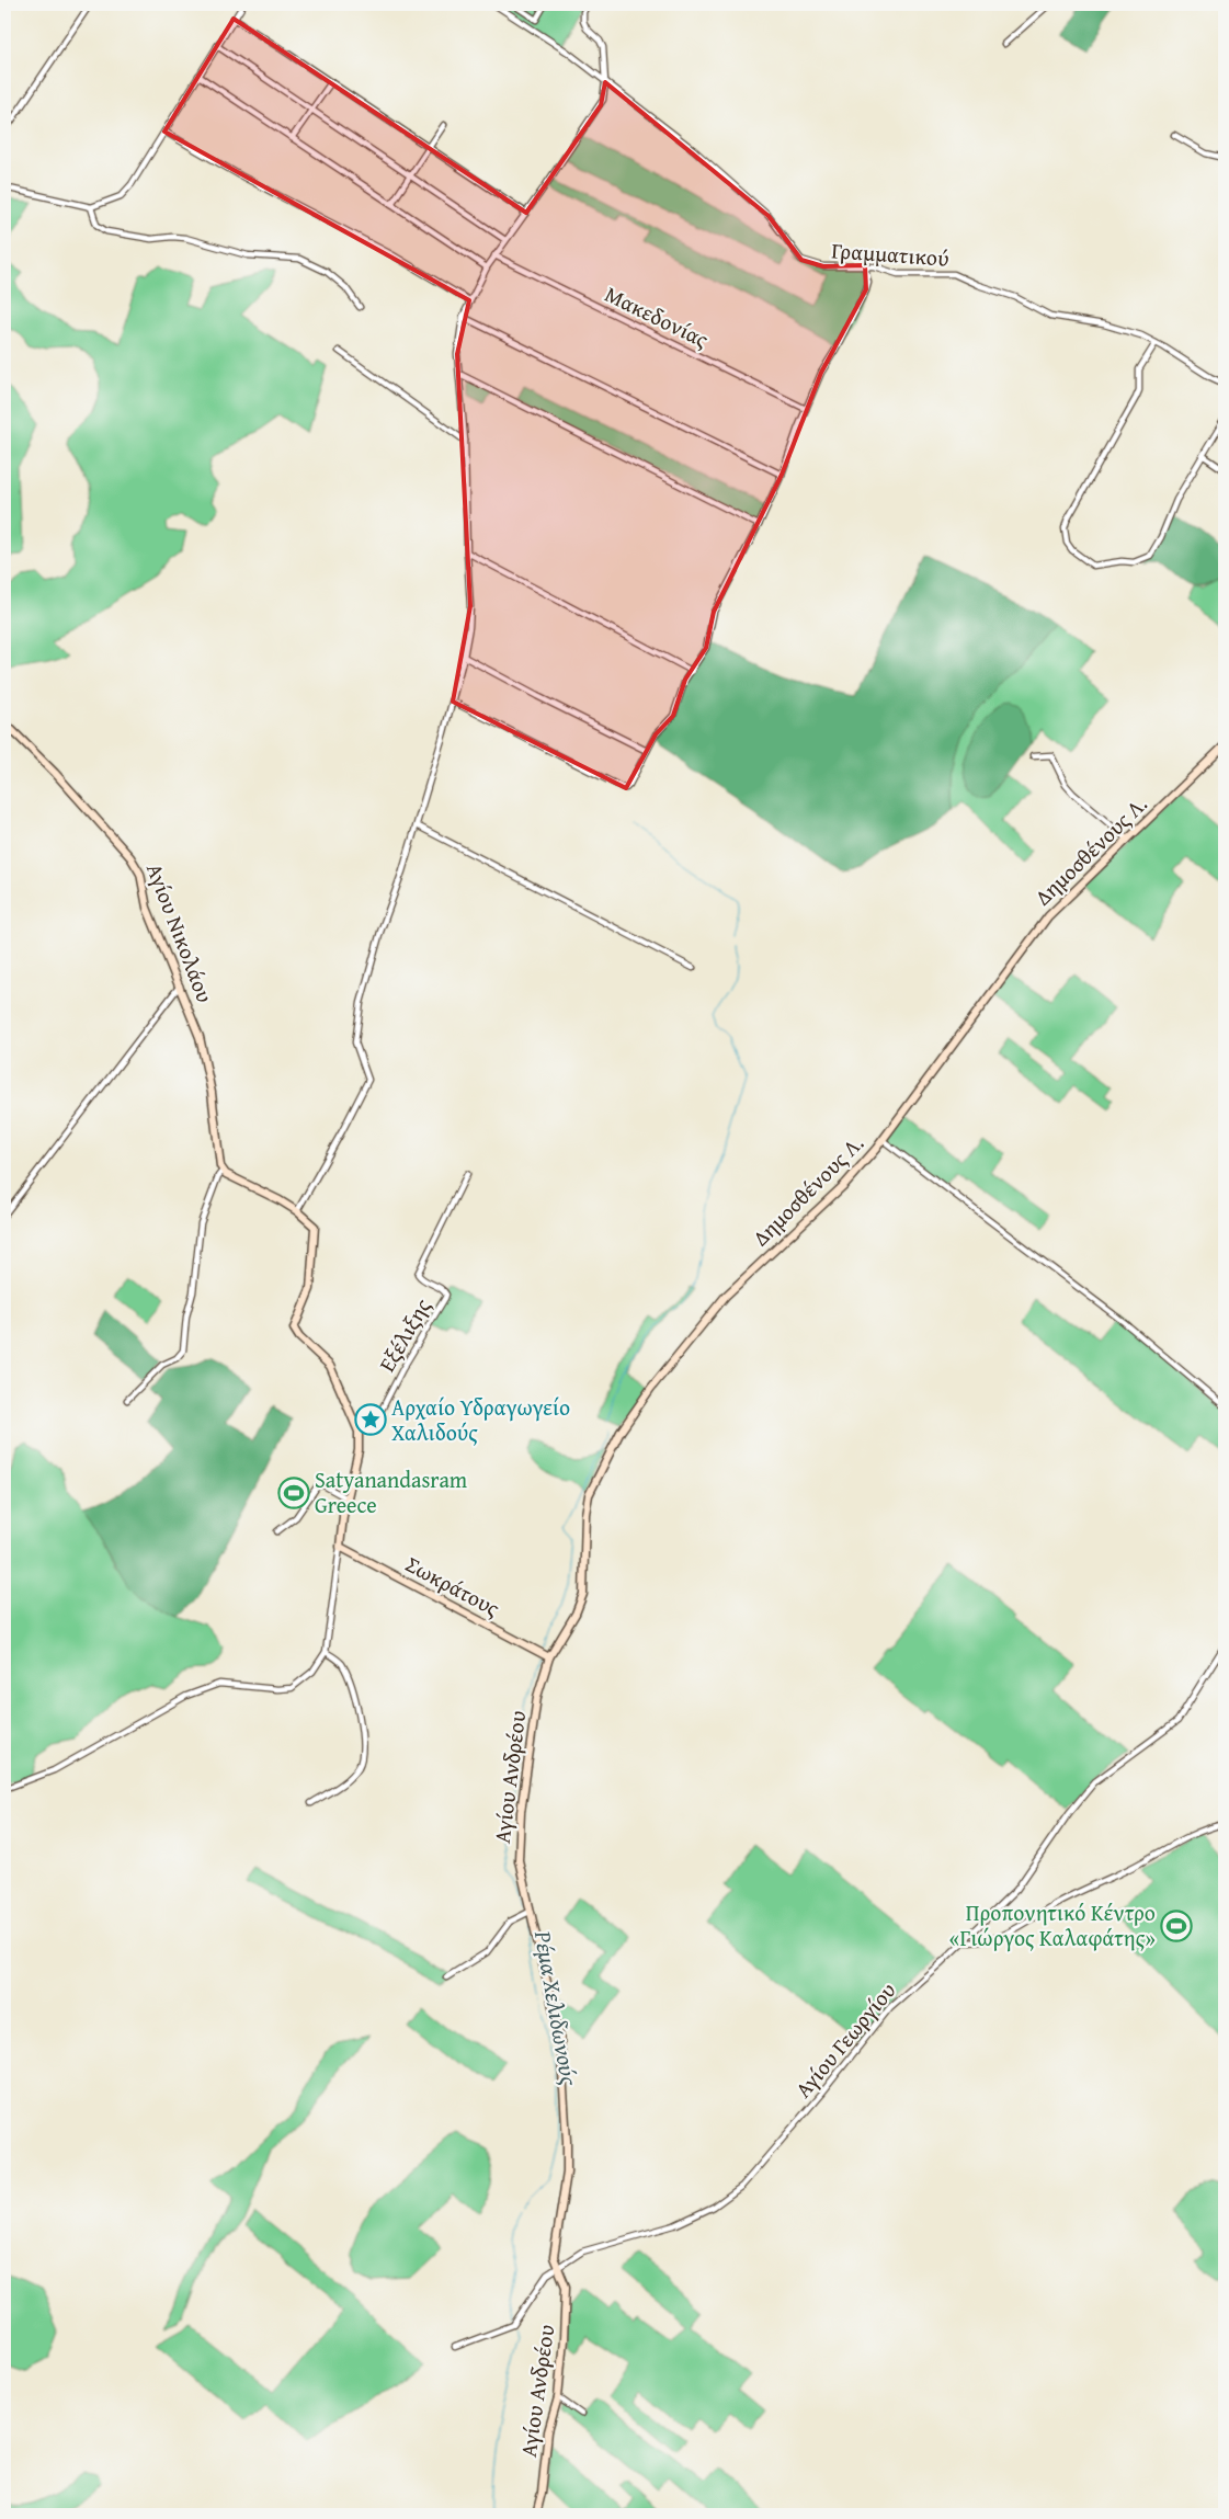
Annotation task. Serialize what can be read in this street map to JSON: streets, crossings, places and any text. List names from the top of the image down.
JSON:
{
  "streets": {
    "street": [
      "Γραμματικού",
      "Μακεδονίας",
      "Δημοσθένους Λ.",
      "Αγίου Νικολάου",
      "Εξέλιξης",
      "Σωκράτους",
      "Αγίου Ανδρέου",
      "Αγίου Γεωργίου"
    ]
  },
  "crossings": [
    ["Δημοσθένους Λ.", "Σωκράτους"],
    ["Δημοσθένους Λ.", "Αγίου Ανδρέου"],
    ["Σωκράτους", "Αγίου Ανδρέου"],
    ["Αγίου Ανδρέου", "Αγίου Γεωργίου"]
  ],
  "water": ["Ρέμα Χελιδωνούς"],
  "places": {
    "place": ["Αρχαίο Υδραγωγείο Χαλιδούς"],
    "sports": ["Satyanandasram Greece", "Προπονητικό Κέντρο «Γιώργος Καλαφάτης»"]
  }
}
